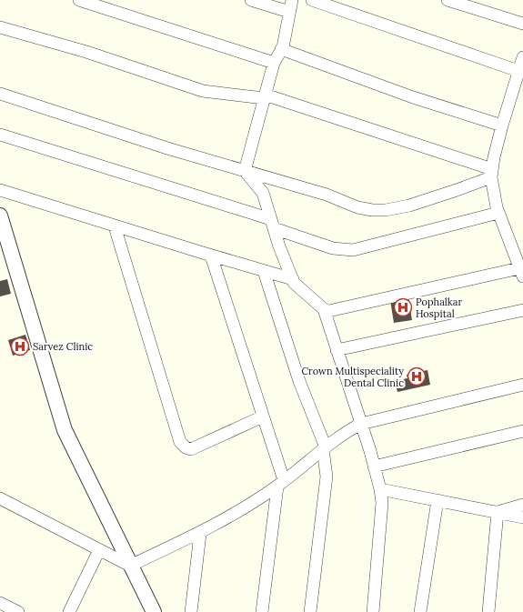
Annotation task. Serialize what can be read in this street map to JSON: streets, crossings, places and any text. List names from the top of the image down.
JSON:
{
  "places": {
    "hospital": ["Pophalkar Hospital", "Sarvez Clinic", "Crown Multispeciality Dental Clinic"]
  }
}
